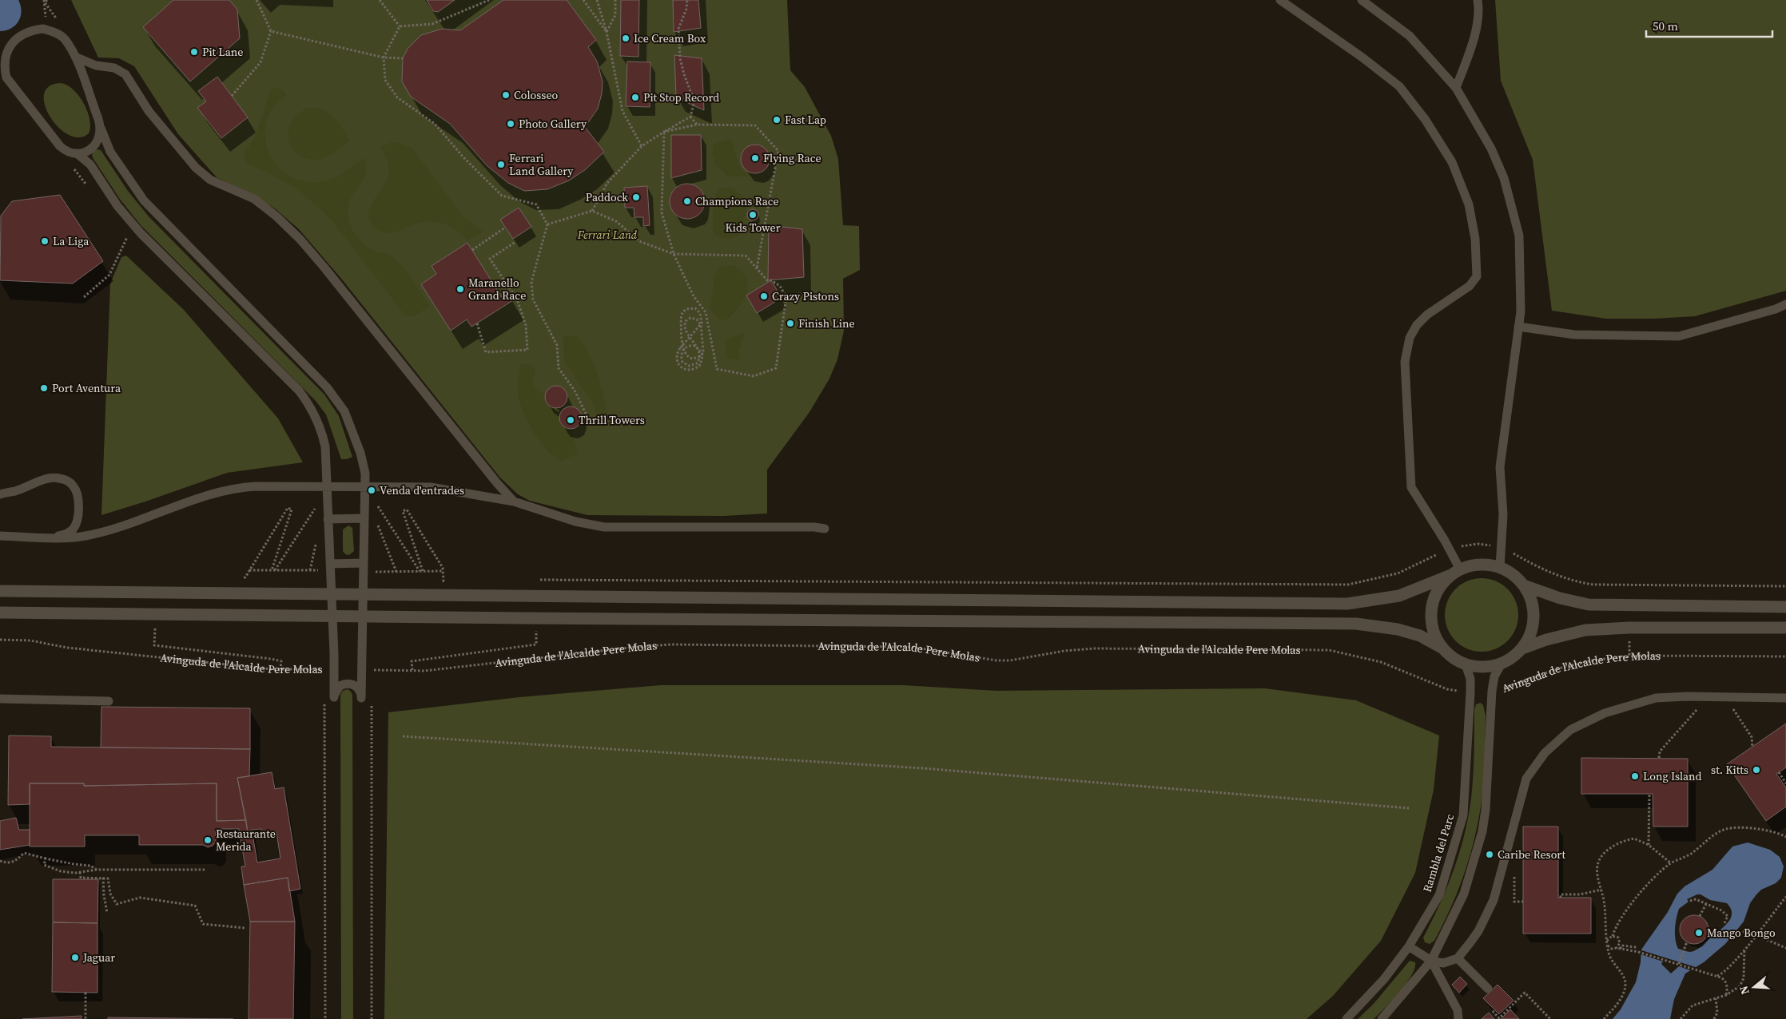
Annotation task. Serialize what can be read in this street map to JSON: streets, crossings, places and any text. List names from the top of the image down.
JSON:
{
  "streets": {
    "lane": ["Rambla del Parc"],
    "path": ["Avinguda de l'Alcalde Pere Molas"]
  },
  "crossings": [
    ["Avinguda de l'Alcalde Pere Molas", "Rambla del Parc"]
  ],
  "parks": ["Ferrari Land"],
  "places": [
    "Ice Cream Box",
    "Pit Lane",
    "Colosseo",
    "Pit Stop Record",
    "Fast Lap",
    "Photo Gallery",
    "Flying Race",
    "Ferrari Land Gallery",
    "Paddock",
    "Champions Race",
    "Kids Tower",
    "La Liga",
    "Maranello Grand Race",
    "Crazy Pistons",
    "Finish Line",
    "Port Aventura",
    "Thrill Towers",
    "Venda d'entrades",
    "st. Kitts",
    "Long Island",
    "Restaurante Merida",
    "Caribe Resort",
    "Mango Bongo",
    "Jaguar"
  ],
  "scale_bar": "50 m",
  "north": "left"
}
